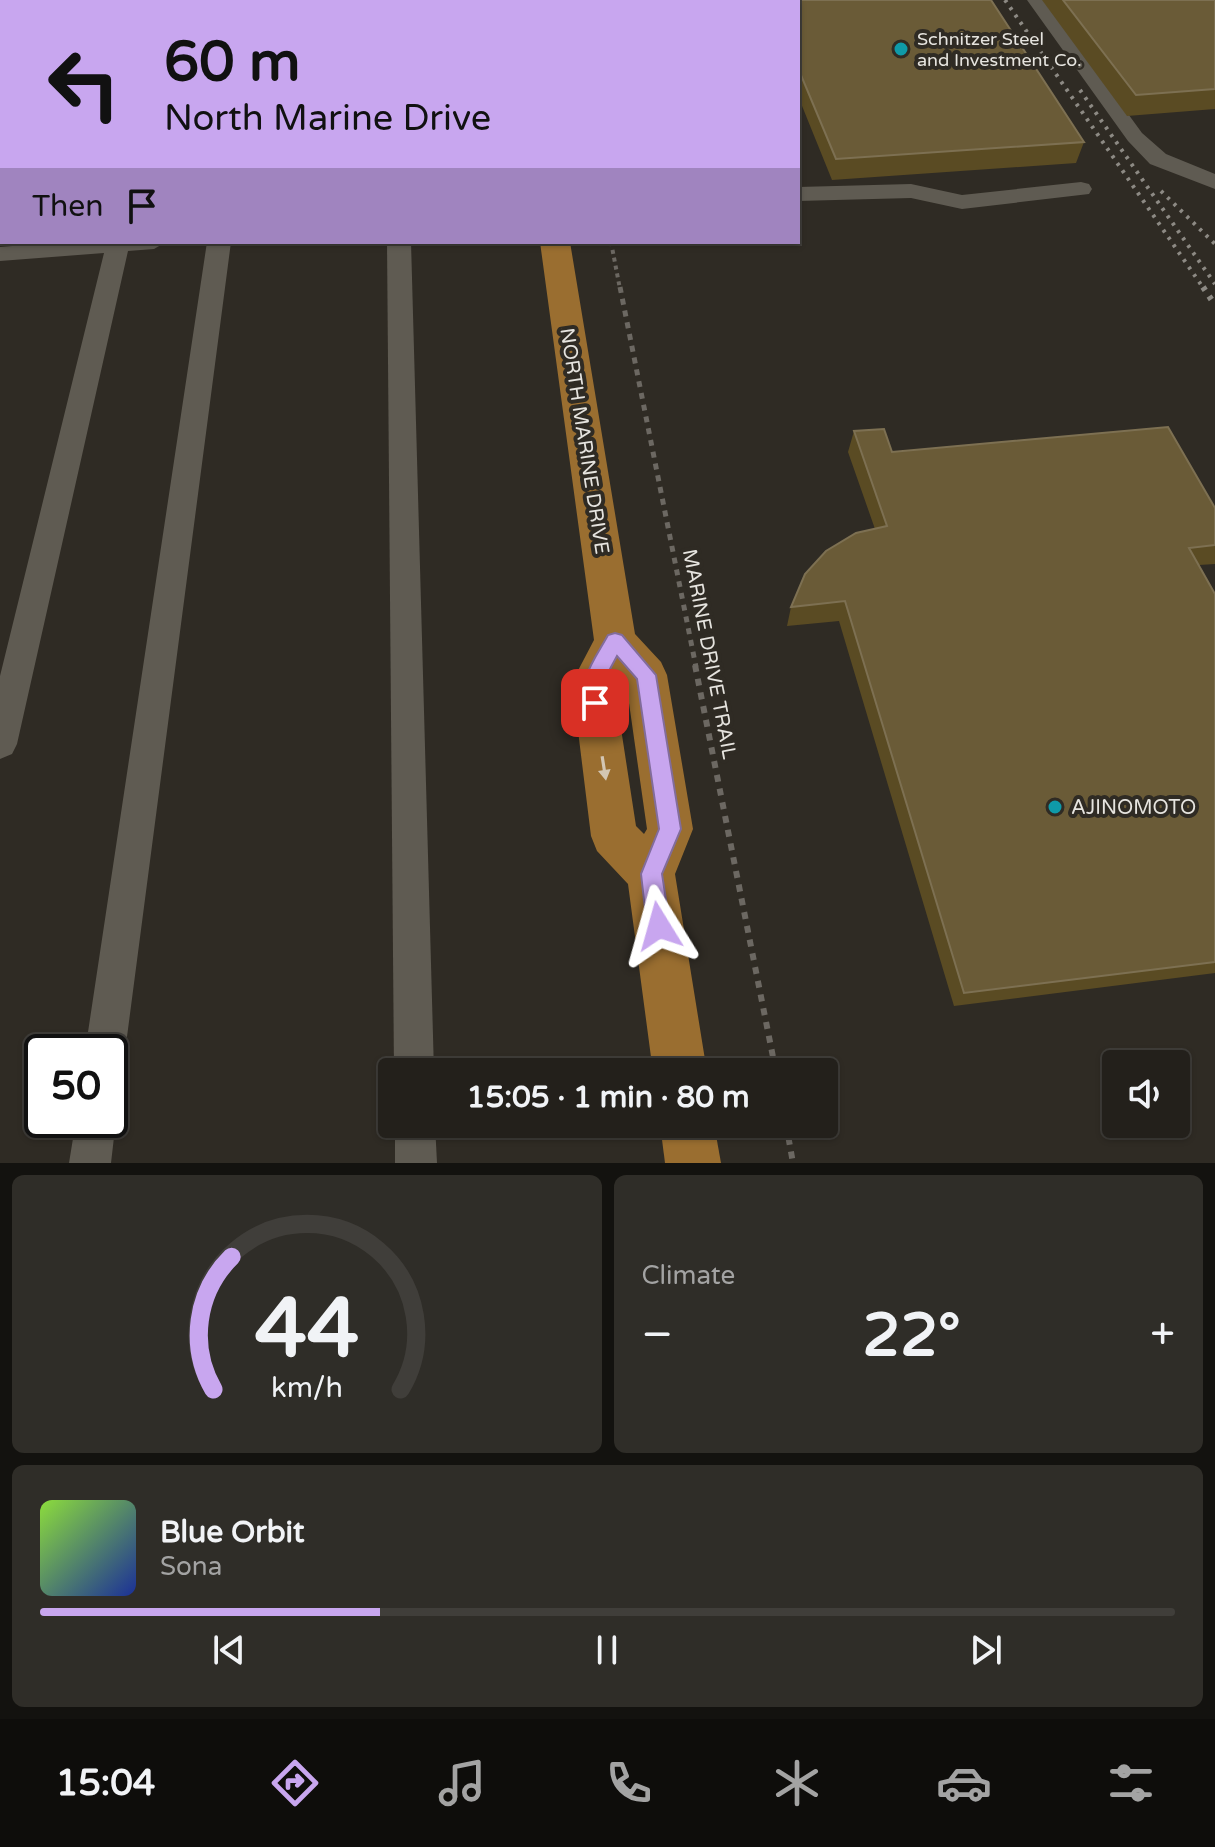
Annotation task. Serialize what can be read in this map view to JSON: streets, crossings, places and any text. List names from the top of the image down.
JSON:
{
  "streets": {
    "main road": ["NORTH MARINE DRIVE"],
    "path": ["MARINE DRIVE TRAIL"]
  },
  "places": ["Schnitzer Steel and Investment Co.", "AJINOMOTO"],
  "page": {
    "turn": ["60 m", "North Marine Drive"],
    "then": "Then",
    "limit": "50",
    "trip": "15:05 · 1 min · 80 m",
    "tile": "Climate",
    "heat": ["−", "22°", "+"],
    "song": ["Blue Orbit", "Sona"],
    "tabs": "15:04",
    "gauge": ["44", "km/h"]
  }
}
